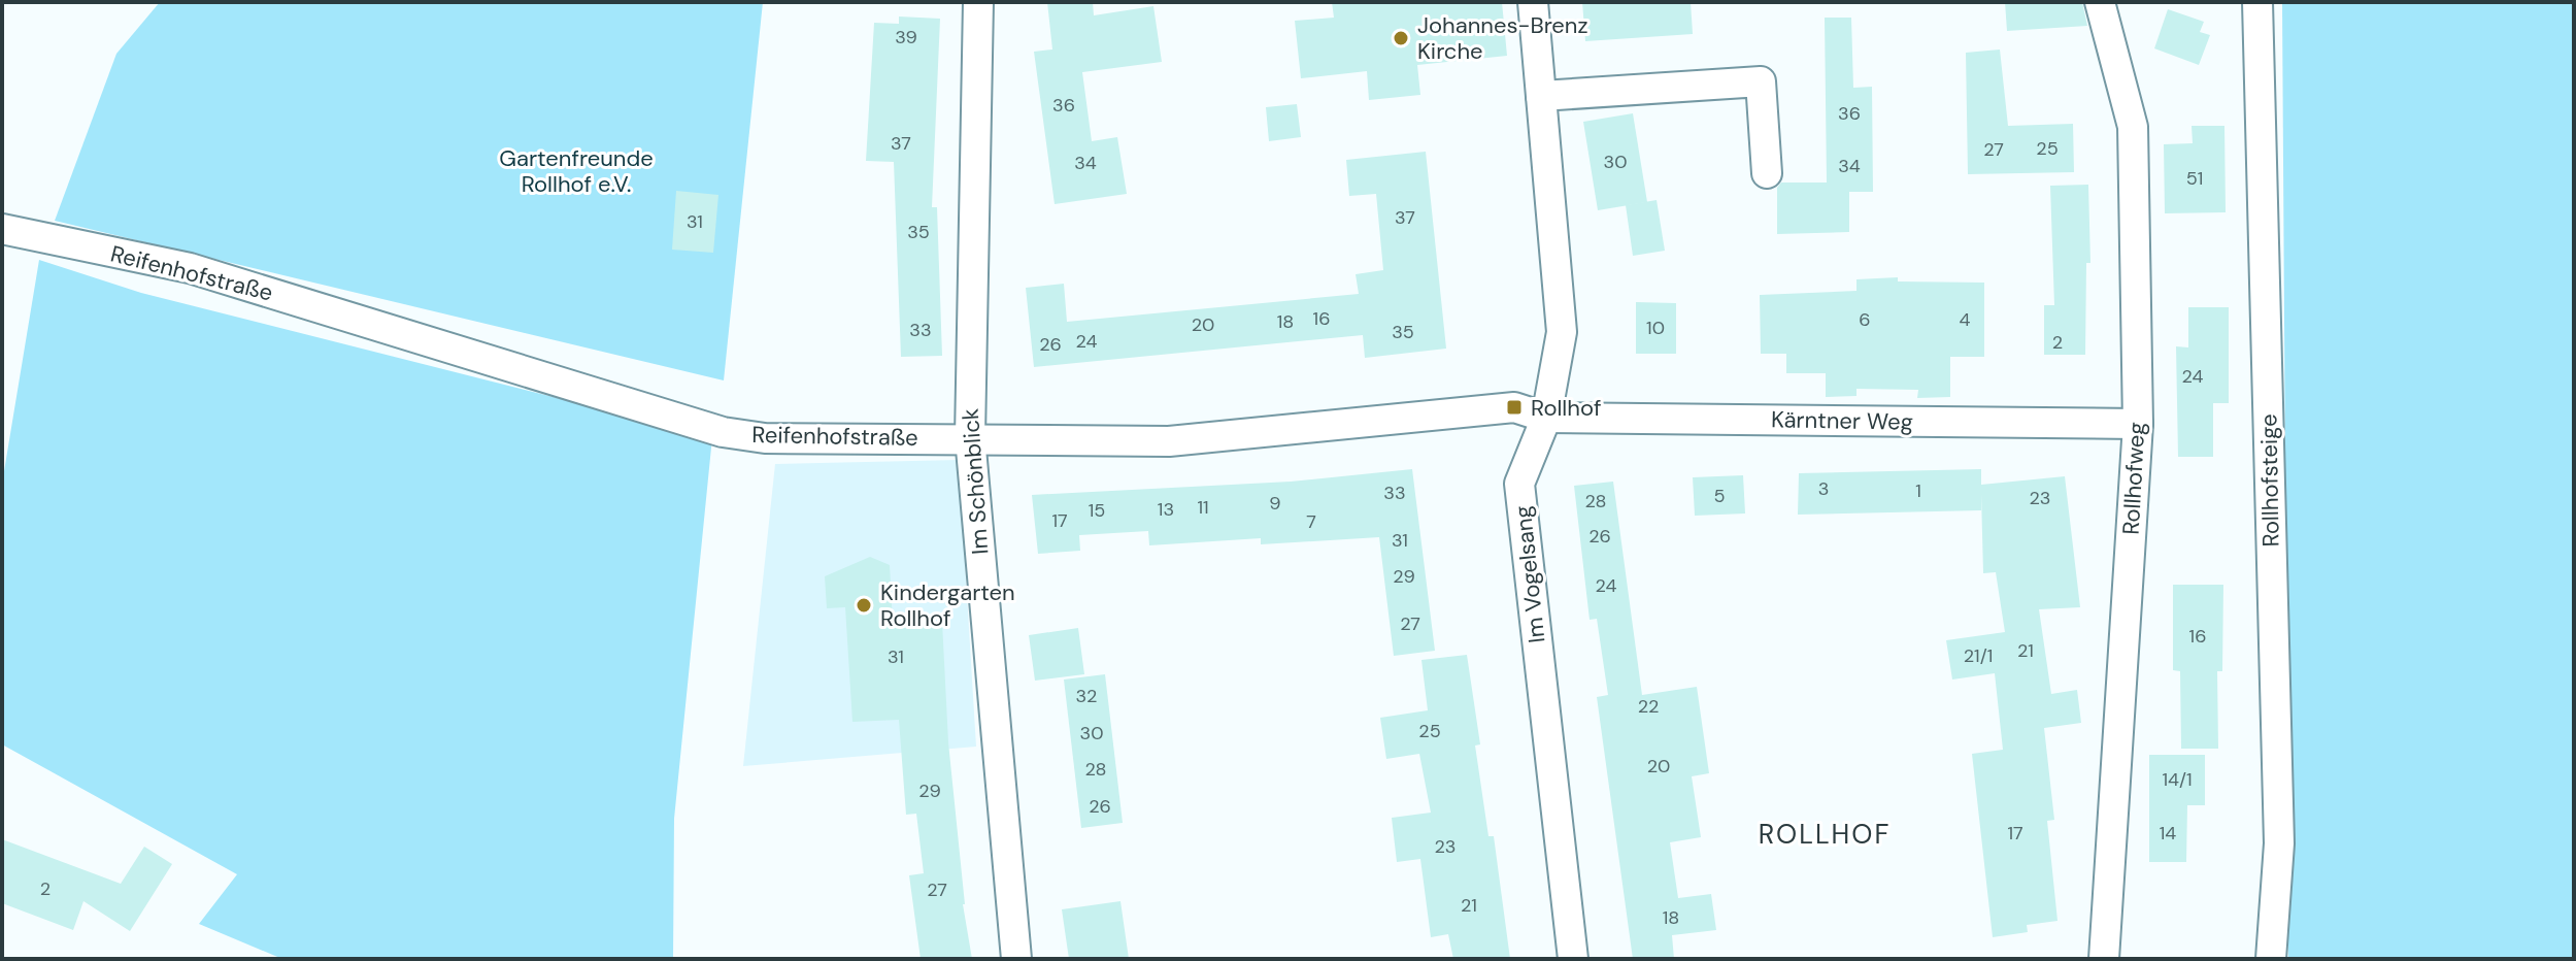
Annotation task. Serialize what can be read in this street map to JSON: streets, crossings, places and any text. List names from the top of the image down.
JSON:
{
  "streets": {
    "street": [
      "Reifenhofstraße",
      "Kärntner Weg",
      "Rollhofweg",
      "Rollhofsteige",
      "Im Schönblick",
      "Im Vogelsang"
    ]
  },
  "crossings": [
    ["Reifenhofstraße", "Kärntner Weg"],
    ["Reifenhofstraße", "Im Schönblick"],
    ["Reifenhofstraße", "Im Vogelsang"],
    ["Kärntner Weg", "Rollhofweg"],
    ["Kärntner Weg", "Im Vogelsang"]
  ],
  "districts": ["ROLLHOF"],
  "parks": ["Gartenfreunde Rollhof e.V."],
  "places": {
    "other": ["Johannes-Brenz Kirche", "Kindergarten Rollhof"],
    "transit": ["Rollhof"]
  },
  "house_numbers": [
    "39",
    "36",
    "36",
    "37",
    "25",
    "27",
    "30",
    "34",
    "34",
    "51",
    "37",
    "31",
    "35",
    "16",
    "6",
    "4",
    "18",
    "20",
    "10",
    "33",
    "35",
    "24",
    "2",
    "26",
    "24",
    "3",
    "1",
    "33",
    "5",
    "23",
    "28",
    "9",
    "11",
    "13",
    "15",
    "17",
    "7",
    "26",
    "31",
    "29",
    "24",
    "27",
    "16",
    "21",
    "21/1",
    "31",
    "32",
    "22",
    "25",
    "30",
    "20",
    "28",
    "14/1",
    "29",
    "26",
    "17",
    "14",
    "23",
    "2",
    "27",
    "21",
    "18"
  ]
}
